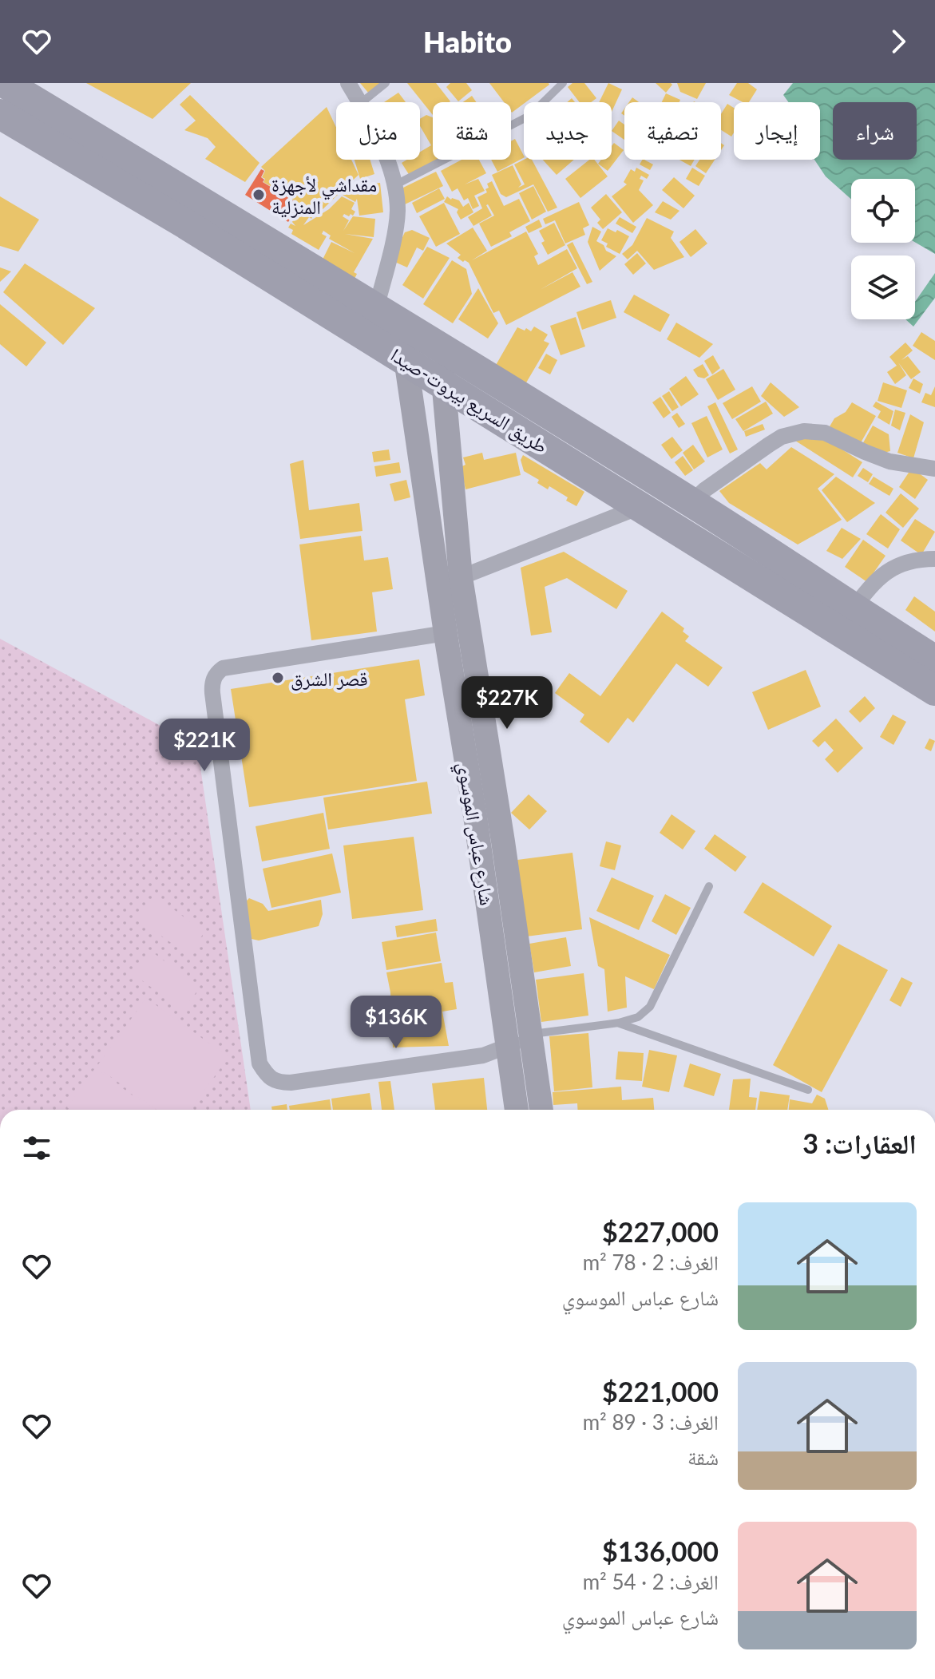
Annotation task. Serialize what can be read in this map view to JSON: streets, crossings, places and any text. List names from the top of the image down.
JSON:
{
  "streets": {
    "highway": ["طريق السريع بيروت-صيدا"],
    "street": ["شارع عباس الموسوي"]
  },
  "crossings": [
    ["طريق السريع بيروت-صيدا", "شارع عباس الموسوي"]
  ],
  "places": ["مقداشي لأجهزة المنزلية", "قصر الشرق"],
  "page": {
    "header": "Habito",
    "chip": [
      "شراء",
      "إيجار",
      "تصفية",
      "جديد",
      "شقة",
      "منزل"
    ],
    "price": ["$227K", "$221K", "$136K"],
    "heading": "العقارات: 3",
    "list": [
      {
        "name": "$227,000",
        "note": "الغرف: 2 · 78 m² · شارع عباس الموسوي"
      },
      {
        "name": "$221,000",
        "note": "الغرف: 3 · 89 m² · شقة"
      },
      {
        "name": "$136,000",
        "note": "الغرف: 2 · 54 m² · شارع عباس الموسوي"
      }
    ]
  }
}
